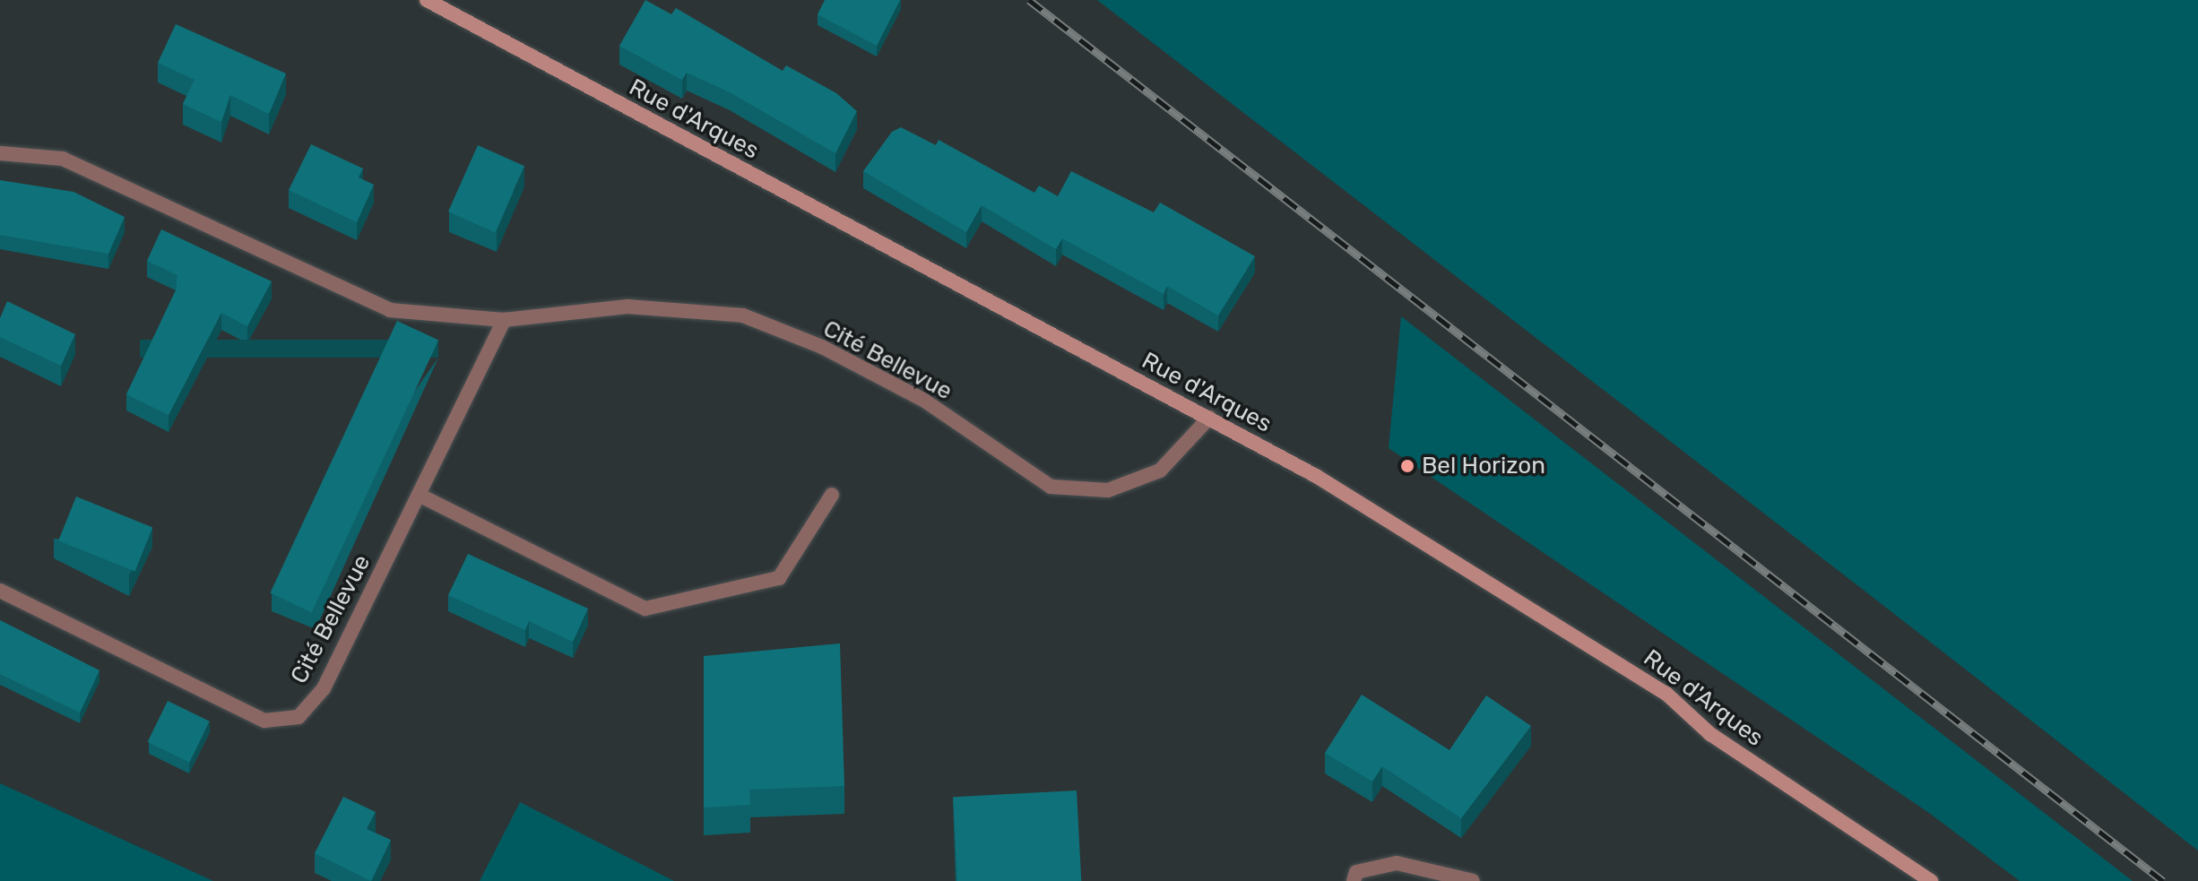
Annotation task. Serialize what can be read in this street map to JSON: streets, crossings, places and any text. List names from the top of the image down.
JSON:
{
  "streets": {
    "main road": ["Rue d'Arques"],
    "street": ["Cité Bellevue"]
  },
  "crossings": [
    ["Rue d'Arques", "Cité Bellevue"]
  ],
  "places": ["Bel Horizon"]
}
